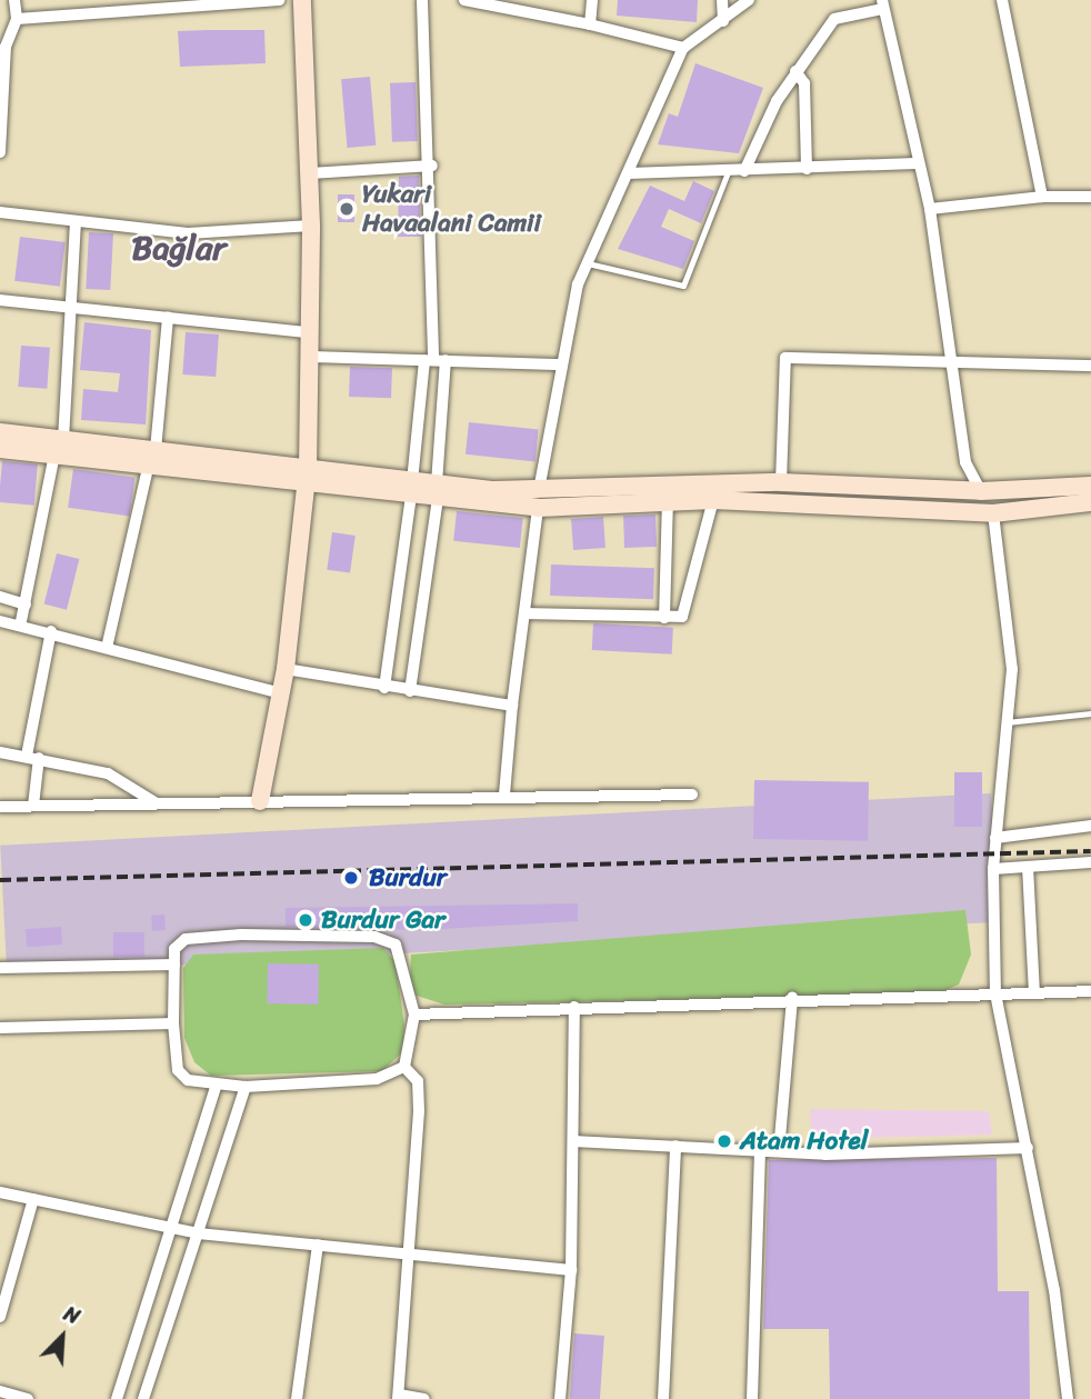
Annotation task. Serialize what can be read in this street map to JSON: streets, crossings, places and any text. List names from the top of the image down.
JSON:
{
  "districts": ["Bağlar"],
  "places": [
    "Yukari Havaalani Camii",
    "Burdur",
    "Burdur Gar",
    "Atam Hotel"
  ],
  "north": "top right"
}
